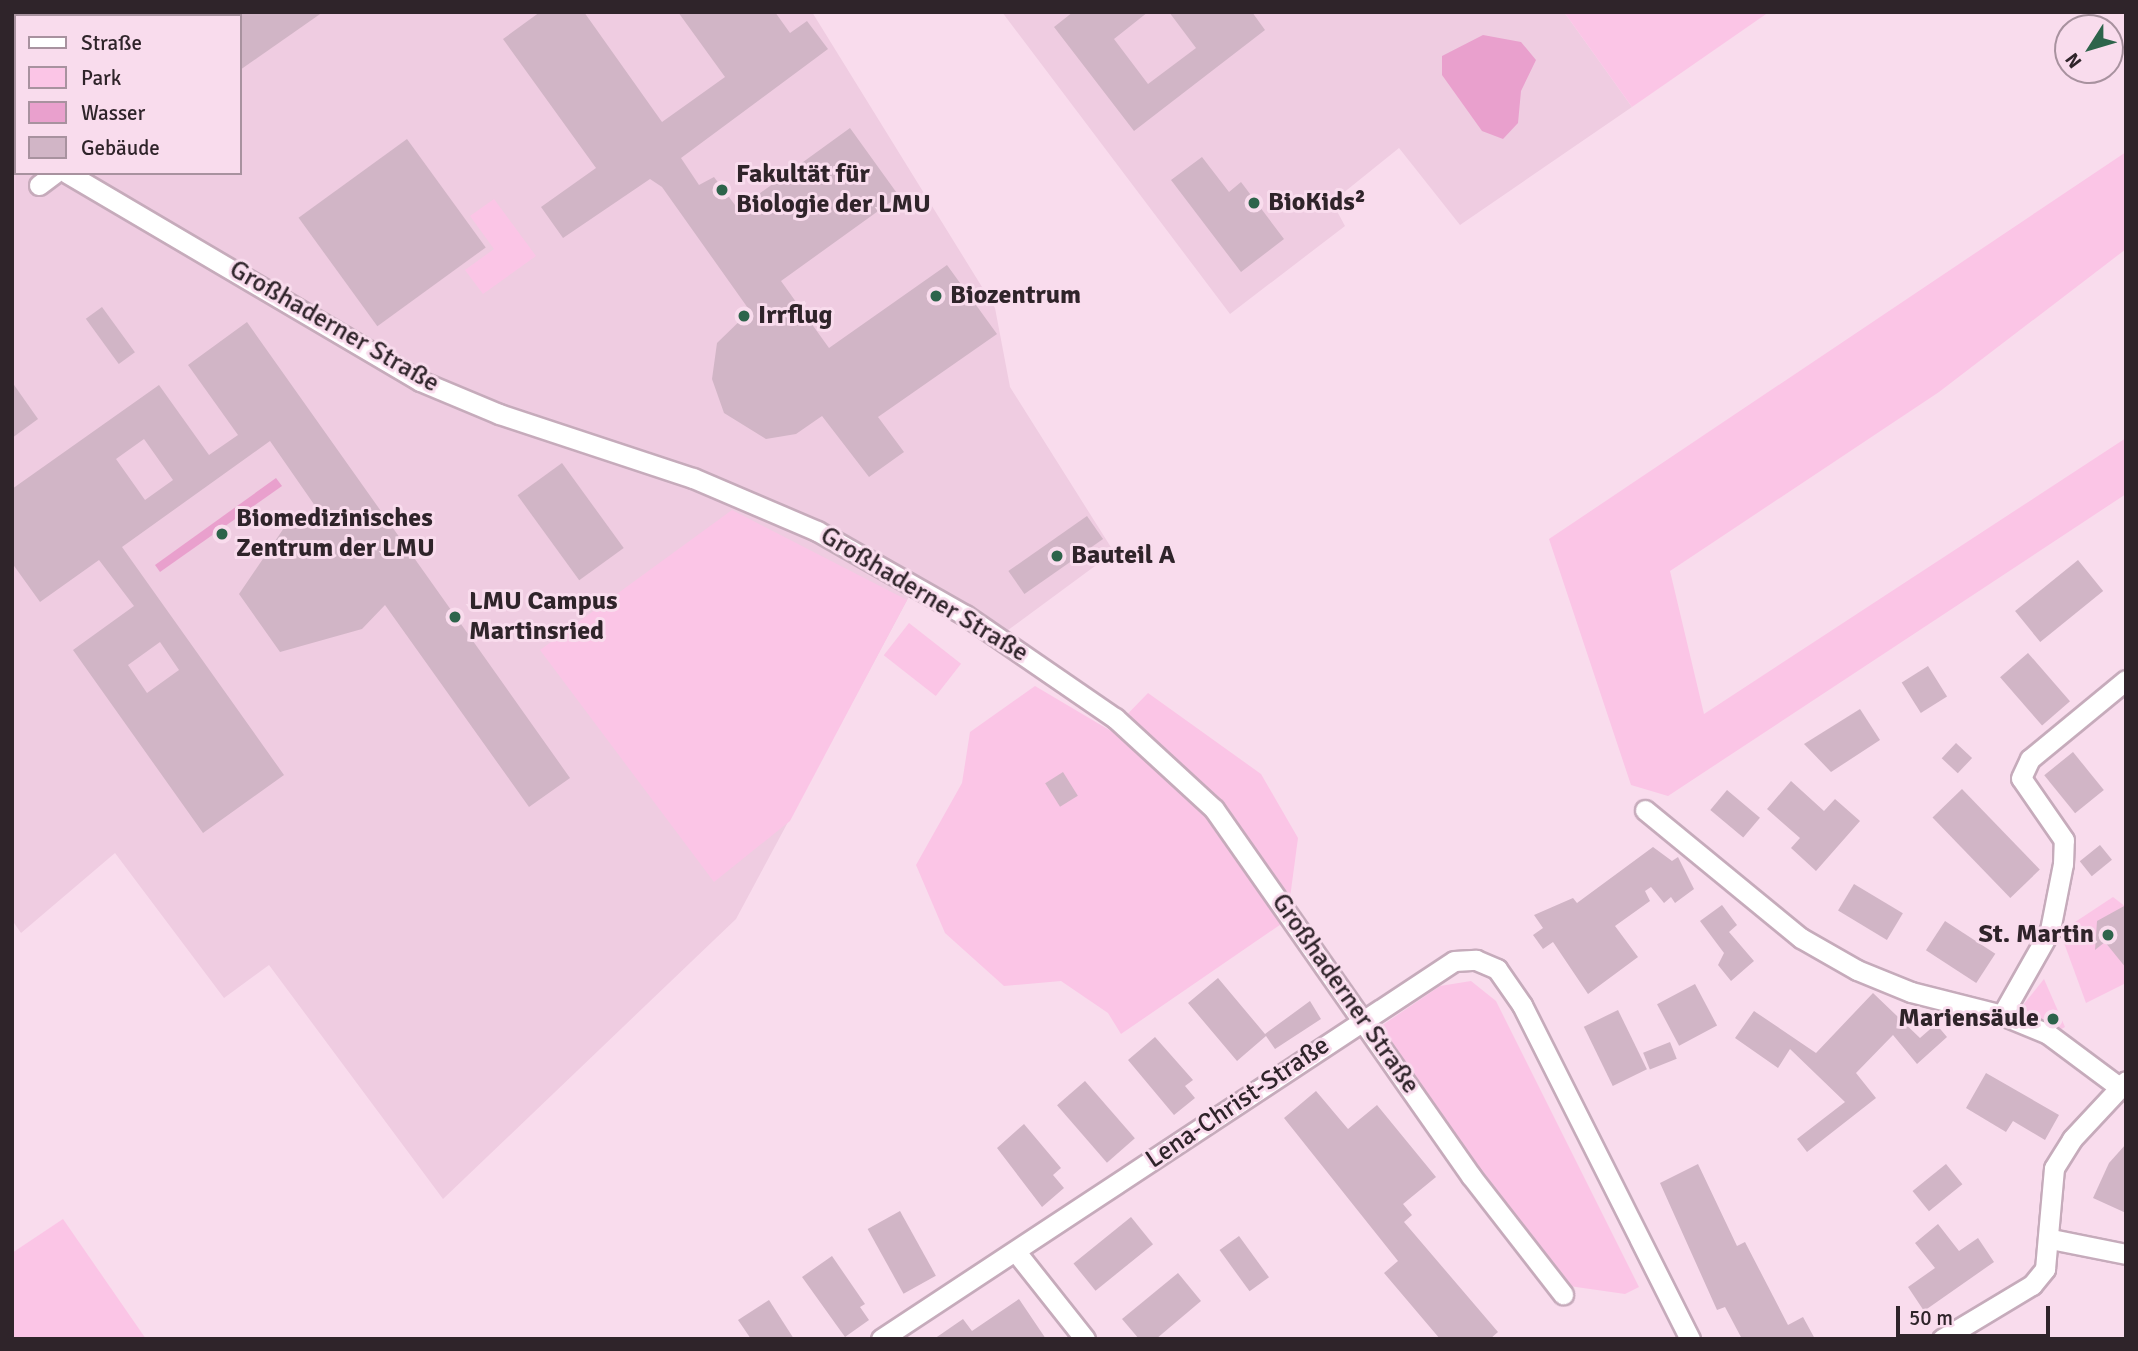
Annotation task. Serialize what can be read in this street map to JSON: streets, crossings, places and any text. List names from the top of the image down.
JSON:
{
  "streets": {
    "street": ["Großhaderner Straße", "Lena-Christ-Straße"]
  },
  "crossings": [
    ["Großhaderner Straße", "Lena-Christ-Straße"]
  ],
  "places": [
    "Fakultät für Biologie der LMU",
    "BioKids²",
    "Biozentrum",
    "Irrflug",
    "Biomedizinisches Zentrum der LMU",
    "Bauteil A",
    "LMU Campus Martinsried",
    "St. Martin",
    "Mariensäule"
  ],
  "legend": [
    "Straße",
    "Park",
    "Wasser",
    "Gebäude"
  ],
  "scale_bar": "50 m",
  "north": "bottom left"
}
